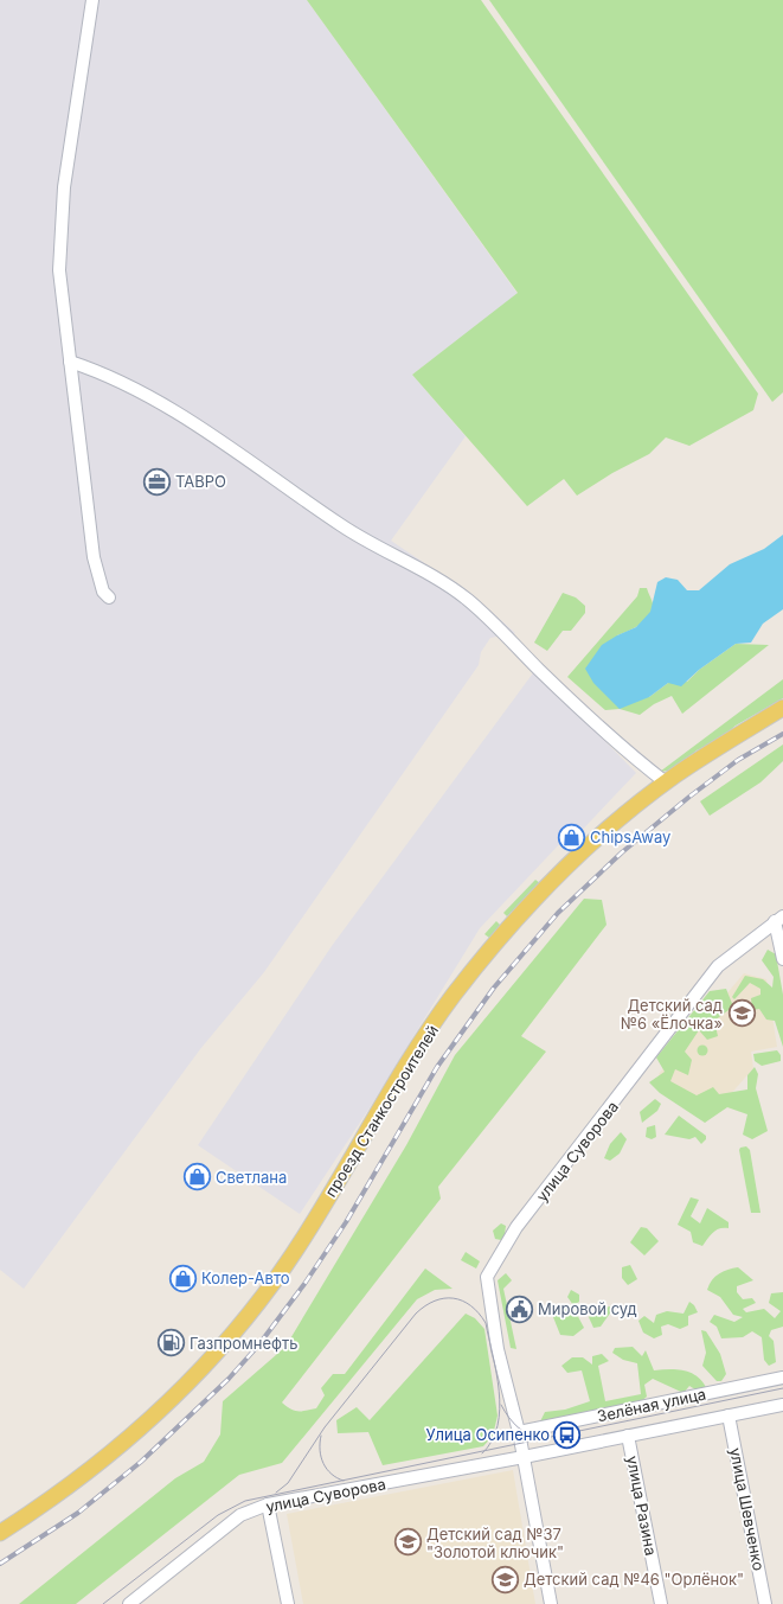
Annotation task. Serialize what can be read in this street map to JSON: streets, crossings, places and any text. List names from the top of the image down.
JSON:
{
  "streets": {
    "main road": ["проезд Станкостроителей"],
    "street": [
      "улица Суворова",
      "Зелёная улица",
      "улица Разина",
      "улица Шевченко"
    ]
  },
  "crossings": [
    ["улица Суворова", "Зелёная улица"],
    ["Зелёная улица", "улица Разина"],
    ["Зелёная улица", "улица Шевченко"]
  ],
  "places": {
    "office": ["ТАВРО"],
    "shop": ["ChipsAway", "Светлана", "Колер-Авто"],
    "school or university": ["Детский сад №6 «Ёлочка»", "Детский сад №37 \"Золотой ключик\"", "Детский сад №46 \"Орлёнок\""],
    "public building": ["Мировой суд"],
    "fuel station": ["Газпромнефть"],
    "bus stop": ["Улица Осипенко"]
  }
}
